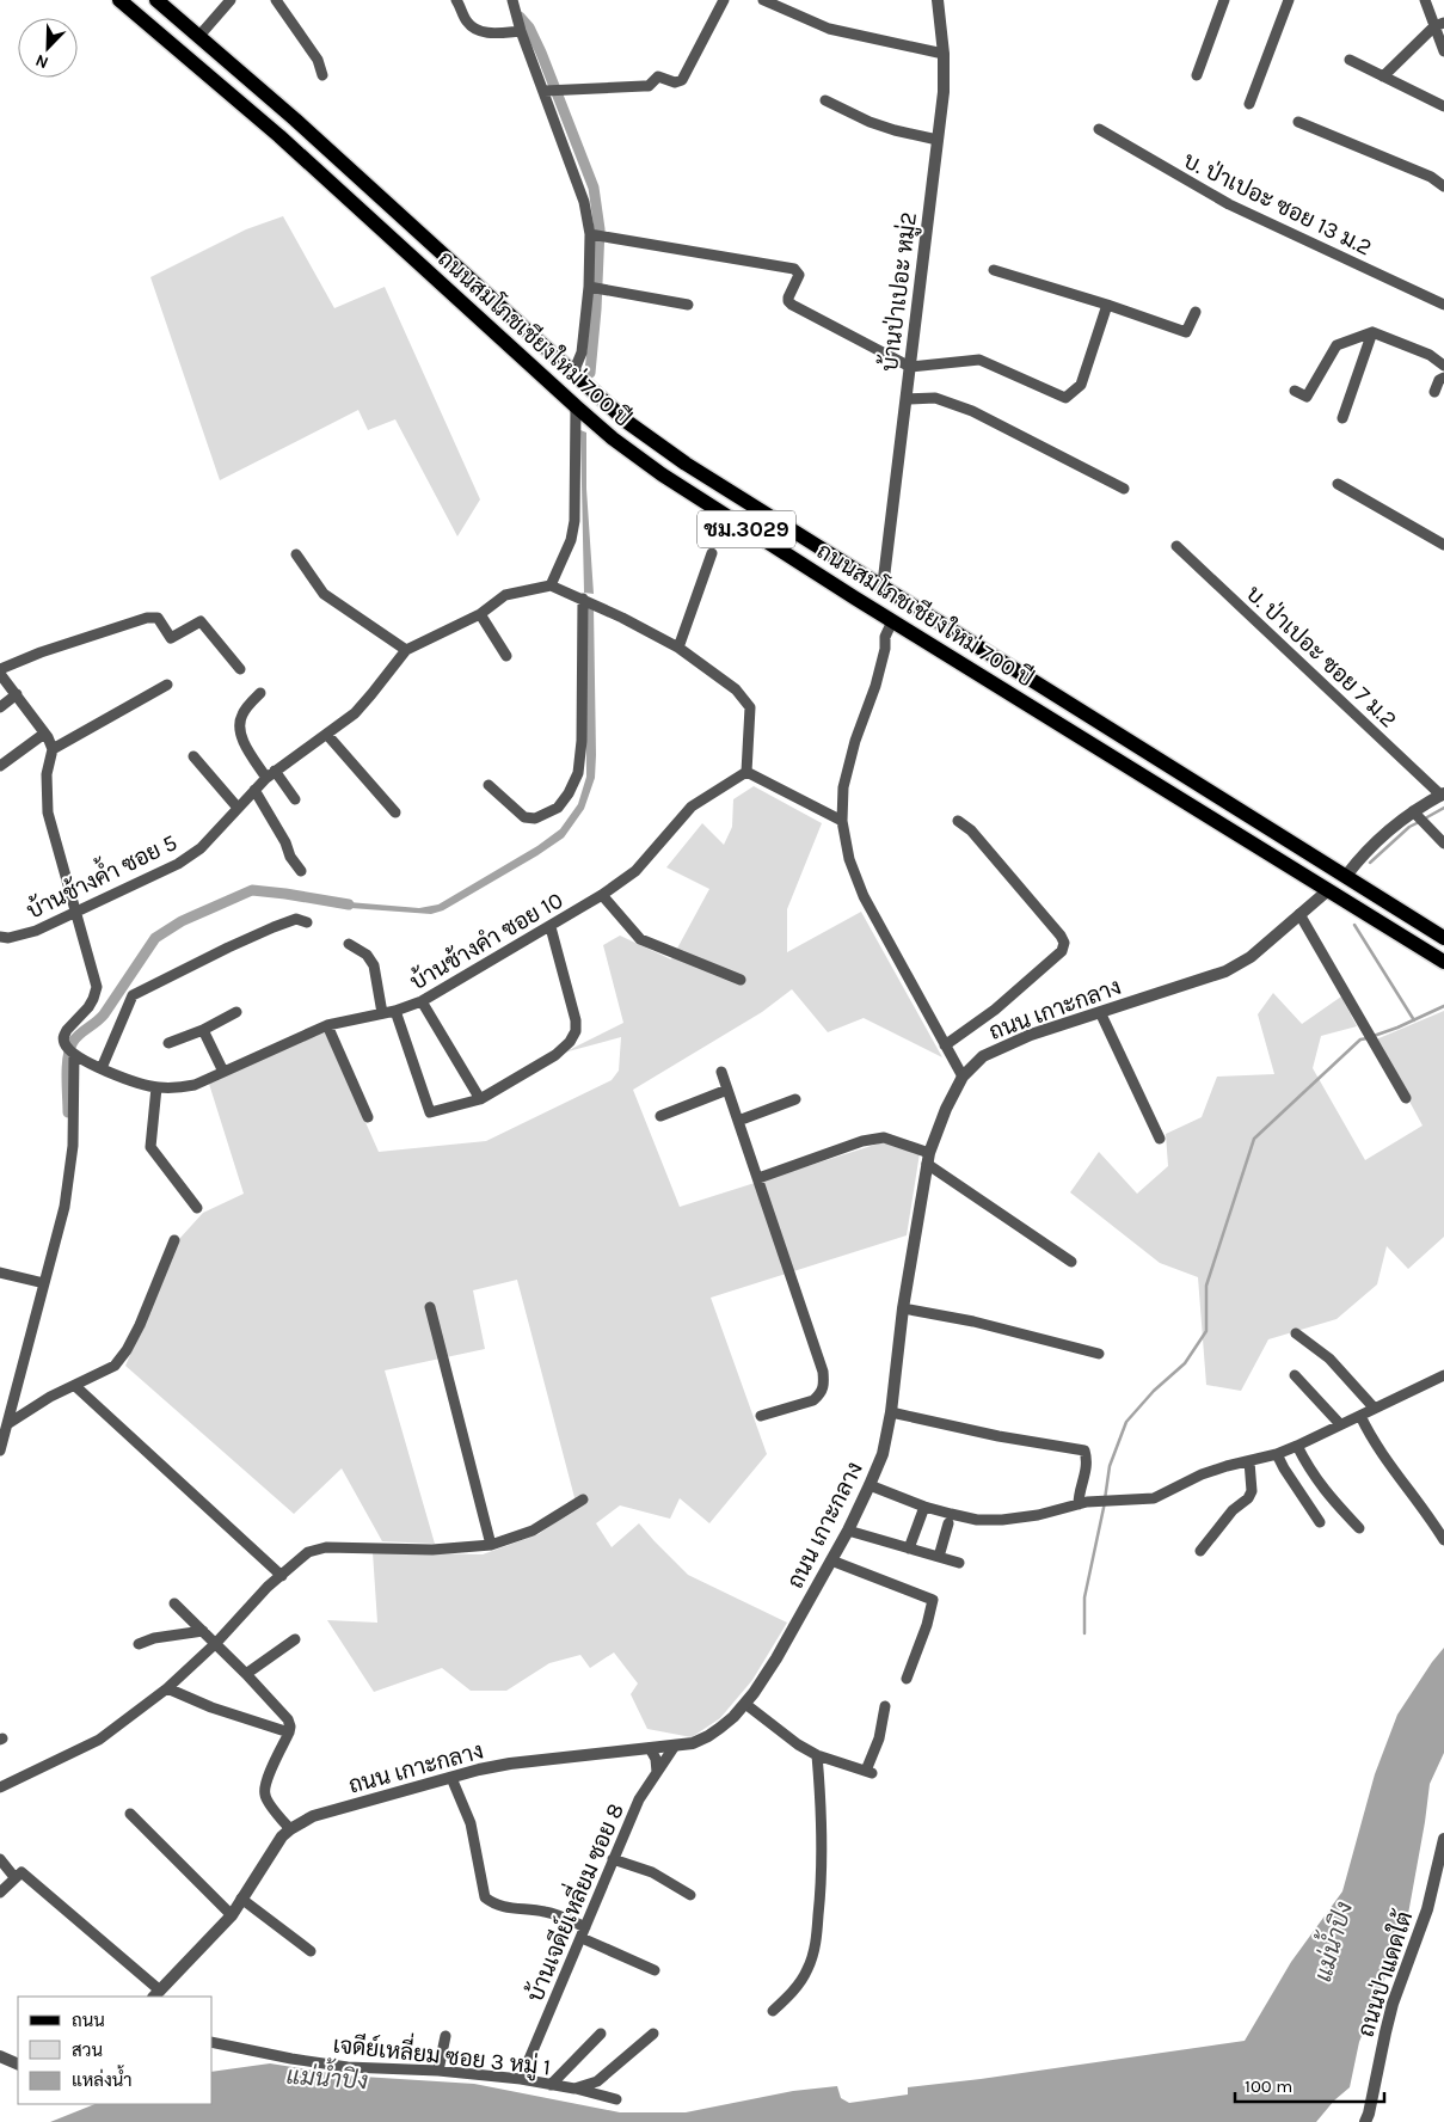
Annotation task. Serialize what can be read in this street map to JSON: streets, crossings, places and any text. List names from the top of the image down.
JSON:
{
  "streets": {
    "main road": ["ถนนสมโภชเชียงใหม่ 700 ปี", "ชม.3029"],
    "street": [
      "บ. ป่าเปอะ ซอย 13 ม.2",
      "บ้านป่าเปอะ หมู่2",
      "บ. ป่าเปอะ ซอย 7 ม.2",
      "บ้านช้างค้ำ ซอย 5",
      "บ้านช้างคำ ซอย 10",
      "ถนน เกาะกลาง",
      "บ้านเจดีย์เหลี่ยม ซอย 8",
      "ถนนป่าแดดใต้",
      "เจดีย์เหลี่ยม ซอย 3 หมู่ 1"
    ]
  },
  "crossings": [
    ["บ้านป่าเปอะ หมู่2", "ถนนสมโภชเชียงใหม่ 700 ปี"],
    ["ถนนสมโภชเชียงใหม่ 700 ปี", "ถนน เกาะกลาง"],
    ["ถนน เกาะกลาง", "บ้านเจดีย์เหลี่ยม ซอย 8"],
    ["บ้านเจดีย์เหลี่ยม ซอย 8", "เจดีย์เหลี่ยม ซอย 3 หมู่ 1"]
  ],
  "water": ["แม่น้ำปิง"],
  "legend": ["ถนน", "สวน", "แหล่งน้ำ"],
  "scale_bar": "100 m",
  "north": "bottom left"
}
